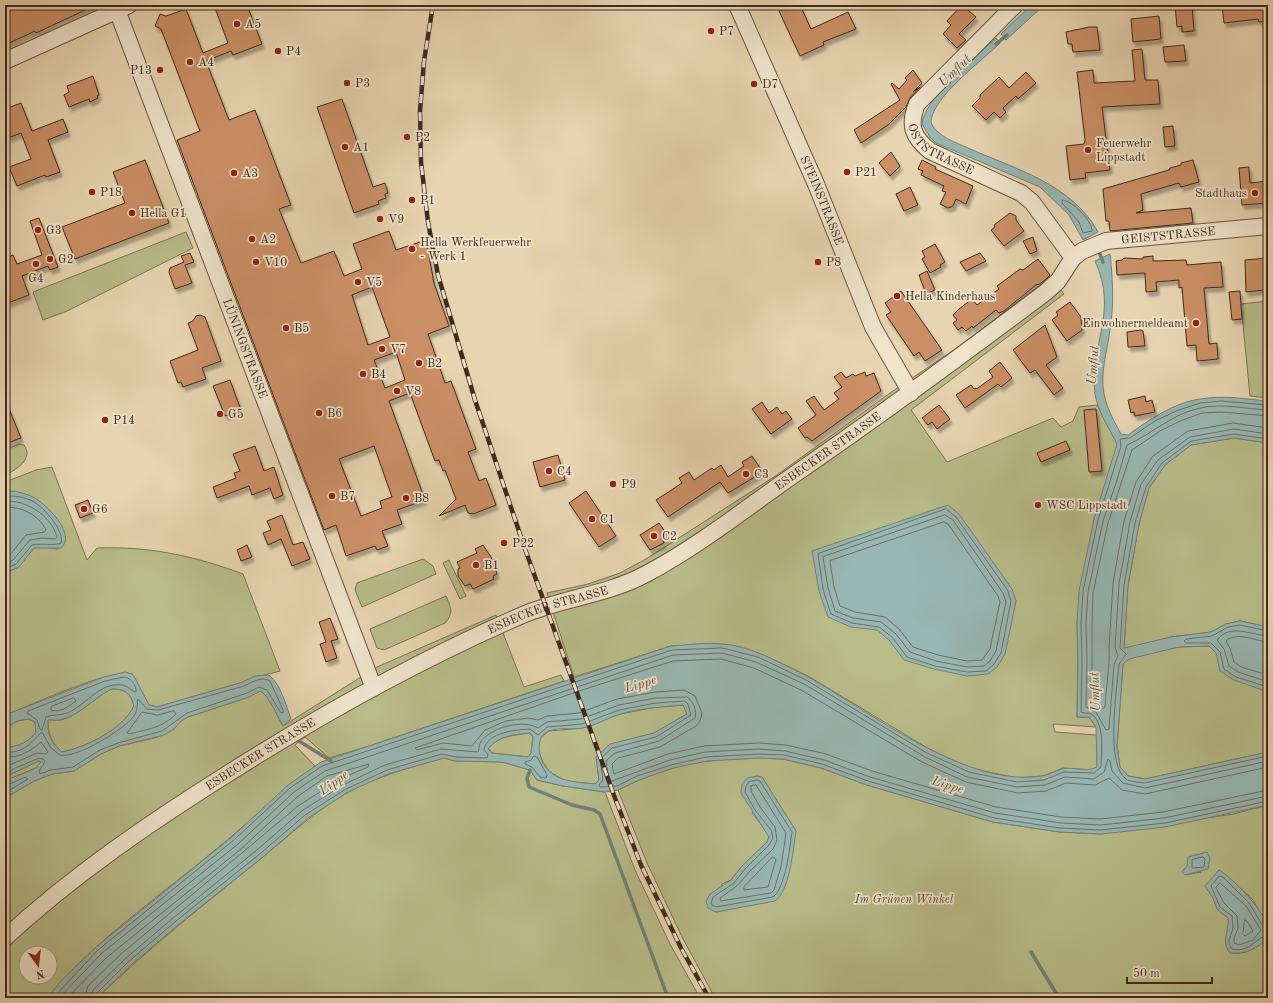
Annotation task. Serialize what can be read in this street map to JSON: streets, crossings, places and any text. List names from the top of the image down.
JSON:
{
  "streets": {
    "street": [
      "OSTSTRASSE",
      "STEINSTRASSE",
      "GEISTSTRASSE",
      "LÜNINGSTRASSE",
      "ESBECKER STRASSE"
    ]
  },
  "crossings": [
    ["OSTSTRASSE", "GEISTSTRASSE"],
    ["OSTSTRASSE", "ESBECKER STRASSE"],
    ["STEINSTRASSE", "ESBECKER STRASSE"],
    ["GEISTSTRASSE", "ESBECKER STRASSE"],
    ["LÜNINGSTRASSE", "ESBECKER STRASSE"]
  ],
  "water": ["Umflut", "Lippe"],
  "parks": ["Im Grünen Winkel"],
  "places": [
    "A5",
    "P7",
    "P4",
    "A4",
    "P13",
    "P3",
    "D7",
    "P2",
    "A1",
    "Feuerwehr Lippstadt",
    "P21",
    "A3",
    "P18",
    "Stadthaus",
    "P1",
    "Hella G1",
    "V9",
    "G3",
    "A2",
    "Hella Werkfeuerwehr - Werk 1",
    "G2",
    "V10",
    "P8",
    "G4",
    "V5",
    "Hella Kinderhaus",
    "Einwohnermeldeamt",
    "B5",
    "V7",
    "B2",
    "B4",
    "V8",
    "B6",
    "G5",
    "P14",
    "C4",
    "C3",
    "P9",
    "B7",
    "B8",
    "WSC Lippstadt",
    "G6",
    "C1",
    "C2",
    "P22",
    "B1"
  ],
  "scale_bar": "50 m",
  "north": "bottom"
}
